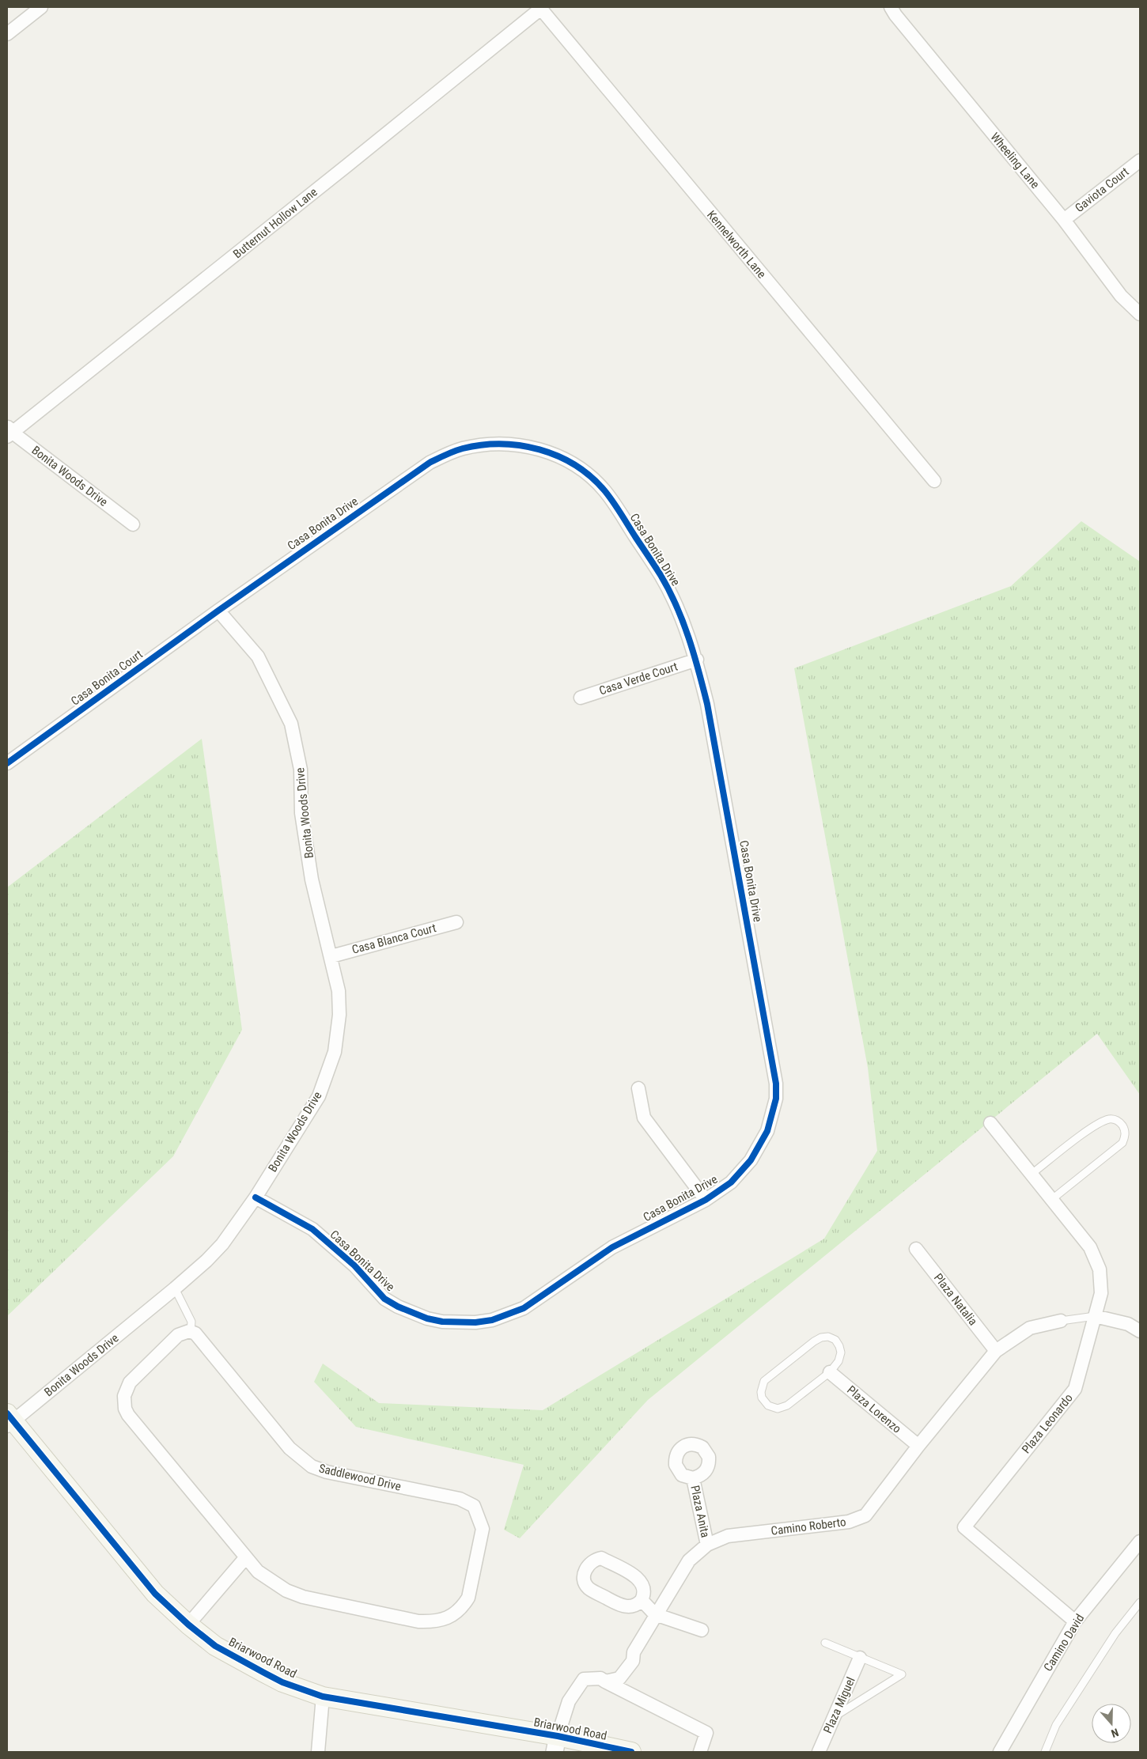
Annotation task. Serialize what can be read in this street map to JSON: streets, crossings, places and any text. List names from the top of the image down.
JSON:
{
  "streets": {
    "main road": ["Briarwood Road"],
    "street": [
      "Wheeling Lane",
      "Gaviota Court",
      "Butternut Hollow Lane",
      "Kennelworth Lane",
      "Bonita Woods Drive",
      "Casa Bonita Drive",
      "Casa Bonita Court",
      "Casa Verde Court",
      "Casa Blanca Court",
      "Plaza Natalia",
      "Plaza Lorenzo",
      "Plaza Leonardo",
      "Saddlewood Drive",
      "Plaza Anita",
      "Camino Roberto",
      "Camino David",
      "Plaza Miguel"
    ]
  },
  "crossings": [
    ["Wheeling Lane", "Gaviota Court"],
    ["Butternut Hollow Lane", "Kennelworth Lane"],
    ["Butternut Hollow Lane", "Bonita Woods Drive"],
    ["Bonita Woods Drive", "Casa Bonita Drive"],
    ["Bonita Woods Drive", "Casa Bonita Court"],
    ["Bonita Woods Drive", "Casa Blanca Court"],
    ["Bonita Woods Drive", "Briarwood Road"],
    ["Casa Bonita Drive", "Casa Bonita Court"],
    ["Casa Bonita Drive", "Casa Verde Court"],
    ["Plaza Natalia", "Camino Roberto"],
    ["Plaza Lorenzo", "Camino Roberto"],
    ["Plaza Leonardo", "Camino Roberto"],
    ["Plaza Leonardo", "Camino David"],
    ["Plaza Anita", "Camino Roberto"]
  ],
  "north": "bottom"
}
